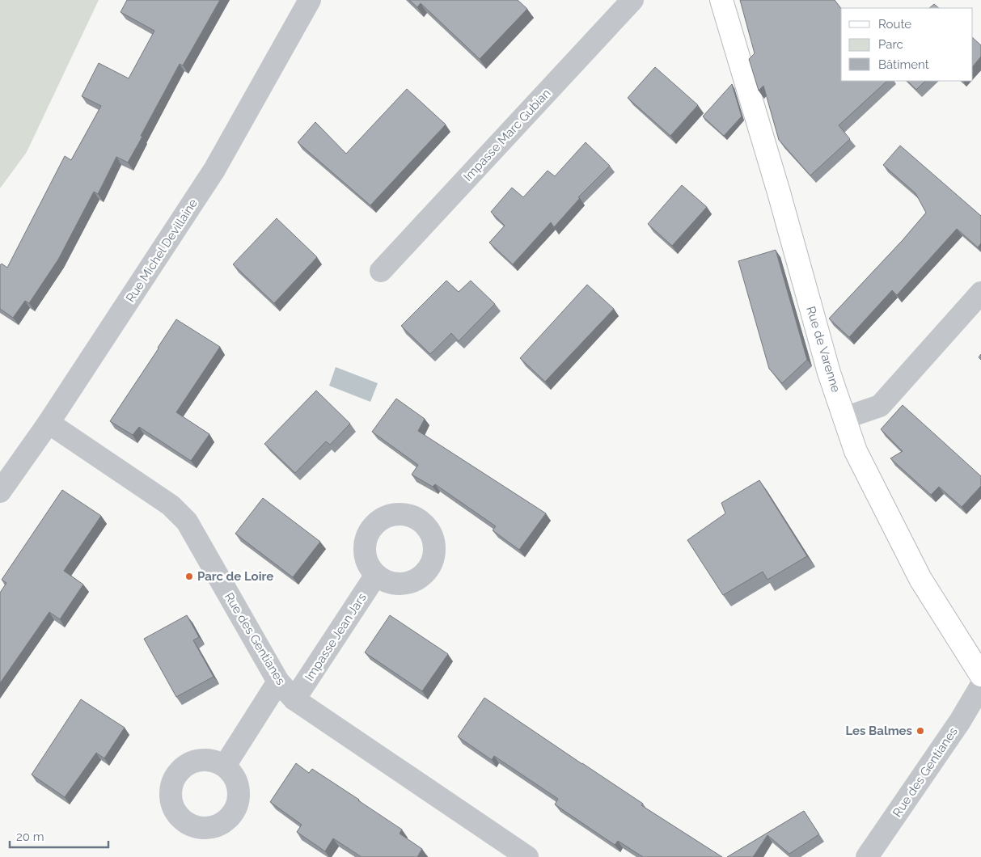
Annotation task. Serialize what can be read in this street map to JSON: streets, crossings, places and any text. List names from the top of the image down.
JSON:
{
  "streets": {
    "street": [
      "Impasse Marc Gubian",
      "Rue Michel Devillaine",
      "Rue de Varenne",
      "Impasse Jean Jars",
      "Rue des Gentianes"
    ]
  },
  "crossings": [
    ["Rue Michel Devillaine", "Rue des Gentianes"],
    ["Impasse Jean Jars", "Rue des Gentianes"]
  ],
  "places": ["Parc de Loire", "Les Balmes"],
  "legend": ["Route", "Parc", "Bâtiment"],
  "scale_bar": "20 m"
}
